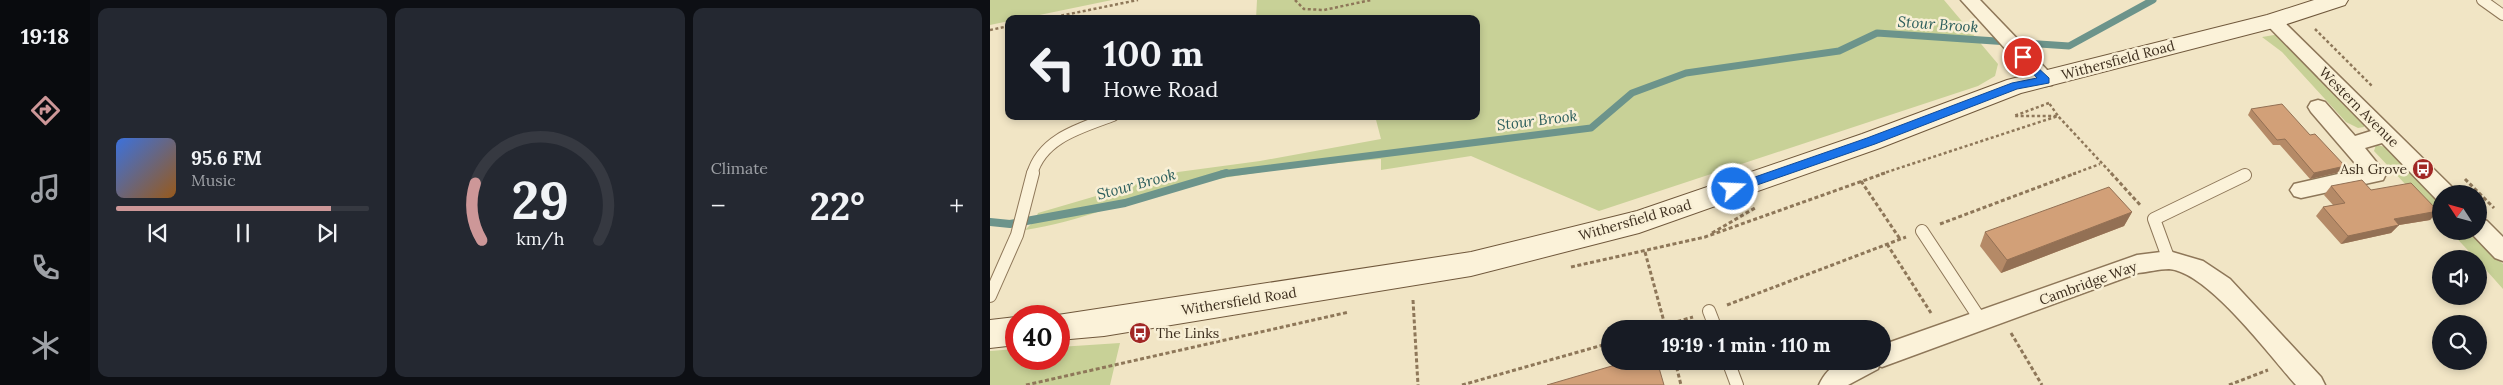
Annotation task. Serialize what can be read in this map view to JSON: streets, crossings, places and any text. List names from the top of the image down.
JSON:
{
  "streets": {
    "street": ["Withersfield Road", "Western Avenue", "Cambridge Way"]
  },
  "crossings": [
    ["Withersfield Road", "Western Avenue"]
  ],
  "water": ["Stour Brook"],
  "places": {
    "bus stop": ["Ash Grove", "The Links"]
  },
  "north": "top left",
  "page": {
    "tabs": "19:18",
    "tile": "Climate",
    "turn": ["100 m", "Howe Road"],
    "song": ["95.6 FM", "Music"],
    "heat": ["−", "22°", "+"],
    "limit": "40",
    "trip": "19:19 · 1 min · 110 m",
    "gauge": ["29", "km/h"]
  }
}
